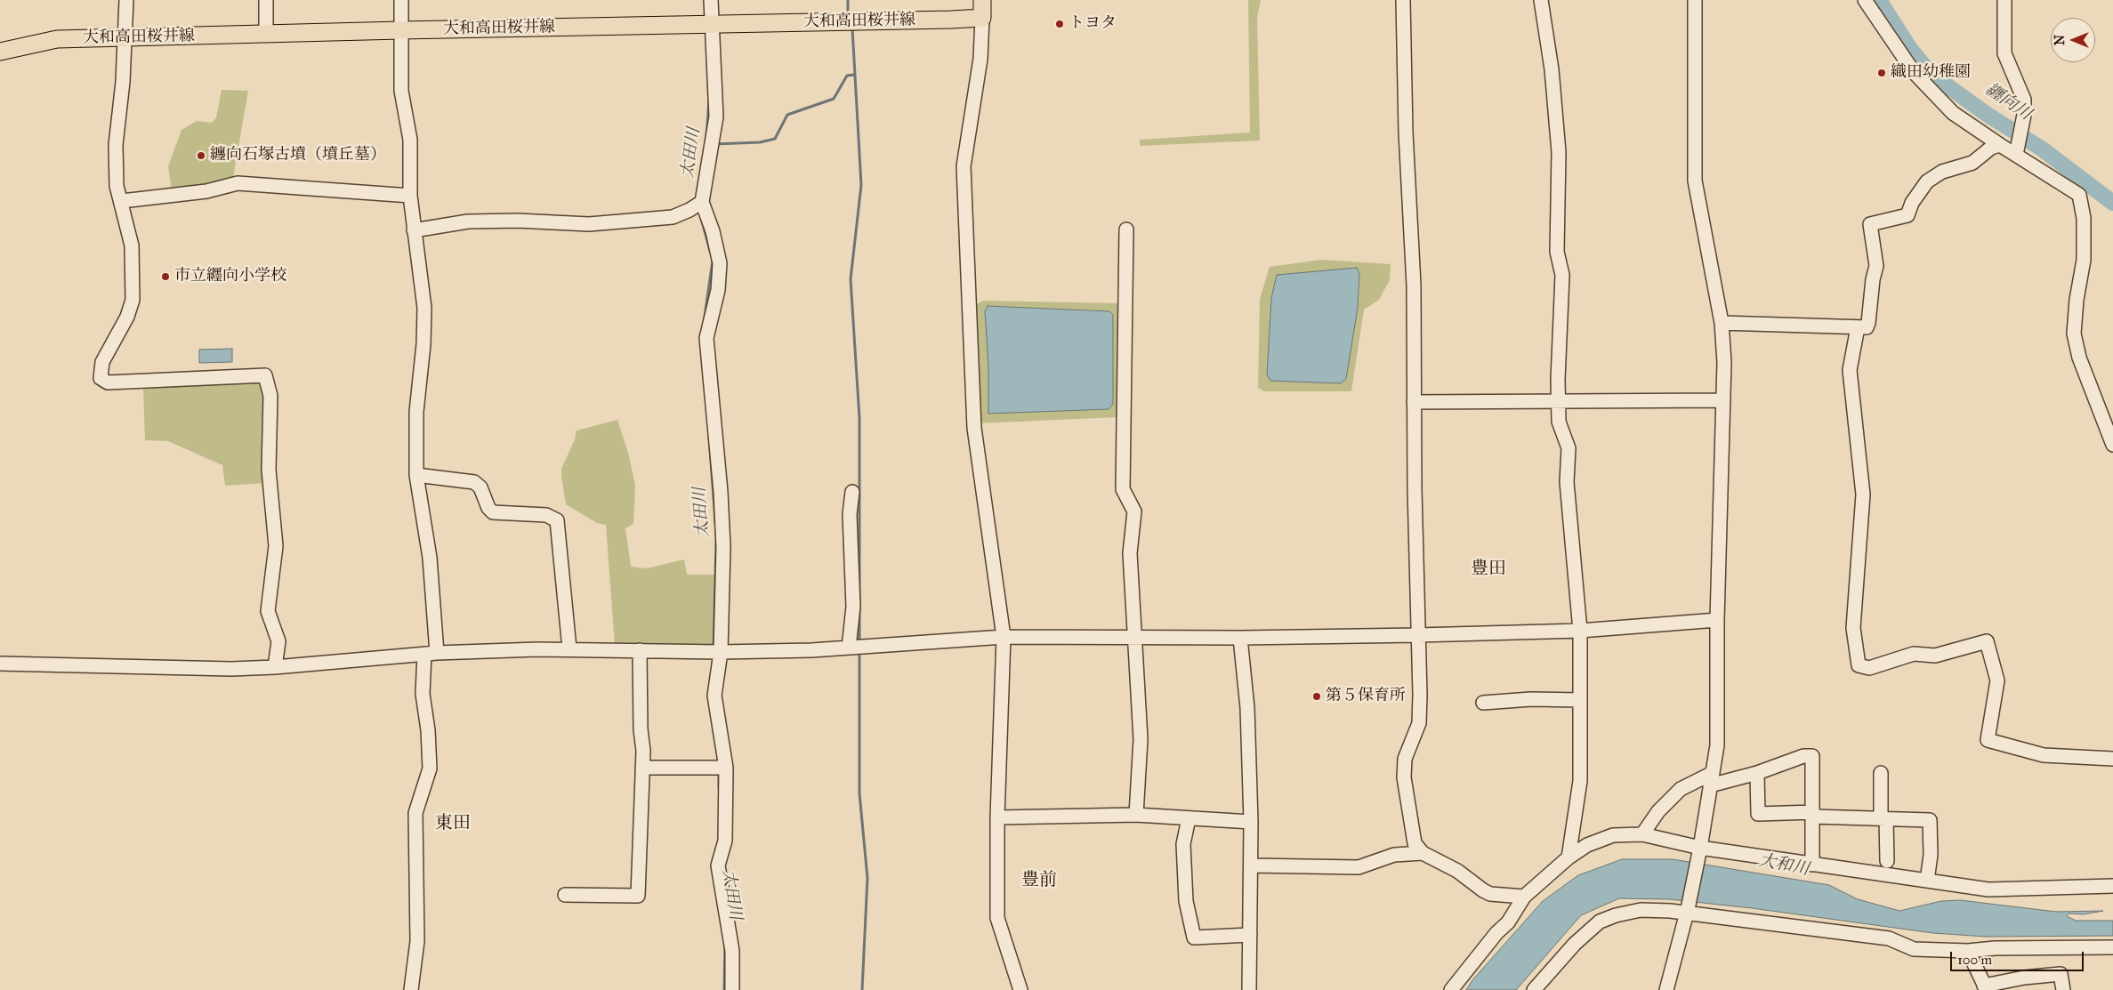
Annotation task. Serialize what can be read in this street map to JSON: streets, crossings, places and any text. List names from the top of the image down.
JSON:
{
  "streets": {
    "main road": ["大和高田桜井線"]
  },
  "districts": ["豊田", "東田", "豊前"],
  "water": ["纒向川", "太田川", "大和川"],
  "places": [
    "トヨタ",
    "織田幼稚園",
    "纏向石塚古墳（墳丘墓）",
    "市立纒向小学校",
    "第５保育所"
  ],
  "scale_bar": "100 m",
  "north": "left"
}
